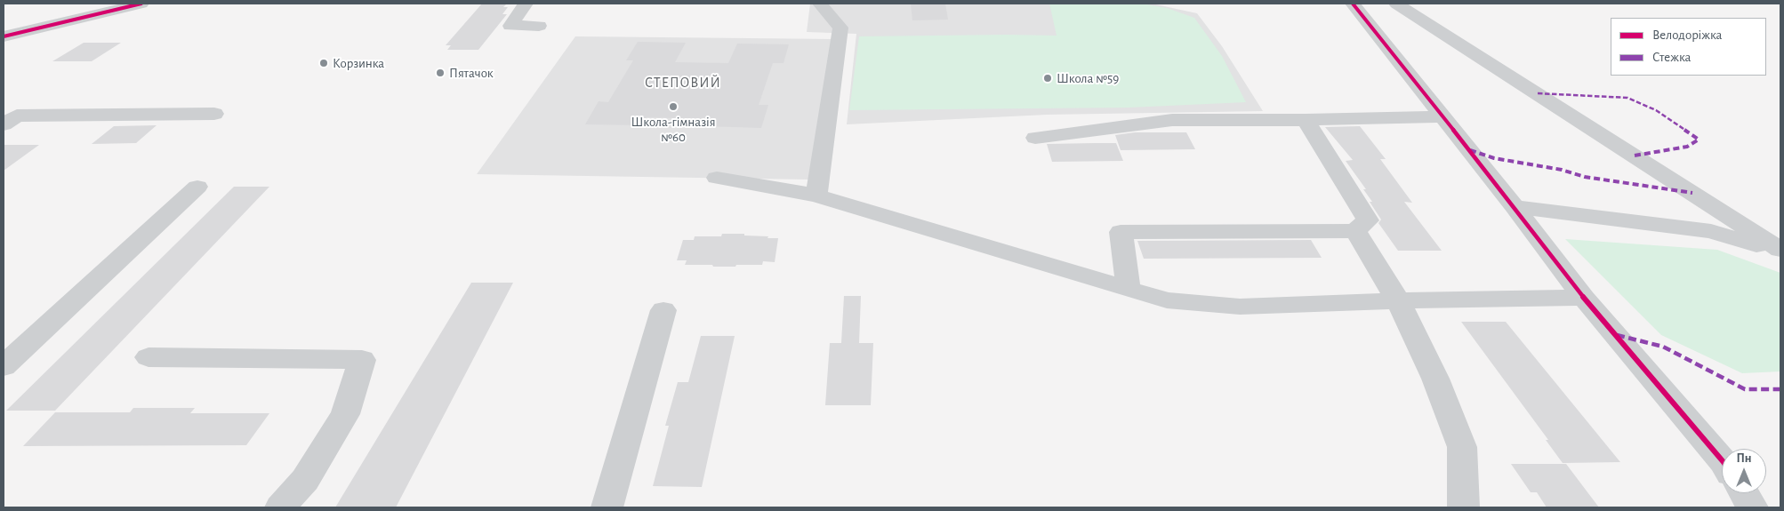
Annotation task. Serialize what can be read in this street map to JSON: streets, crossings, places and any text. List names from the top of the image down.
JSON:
{
  "districts": ["СТЕПОВИЙ"],
  "places": [
    "Корзинка",
    "Пятачок",
    "Школа №59",
    "Школа-гімназія №60"
  ],
  "legend": ["Велодоріжка", "Стежка"],
  "north": "top"
}
